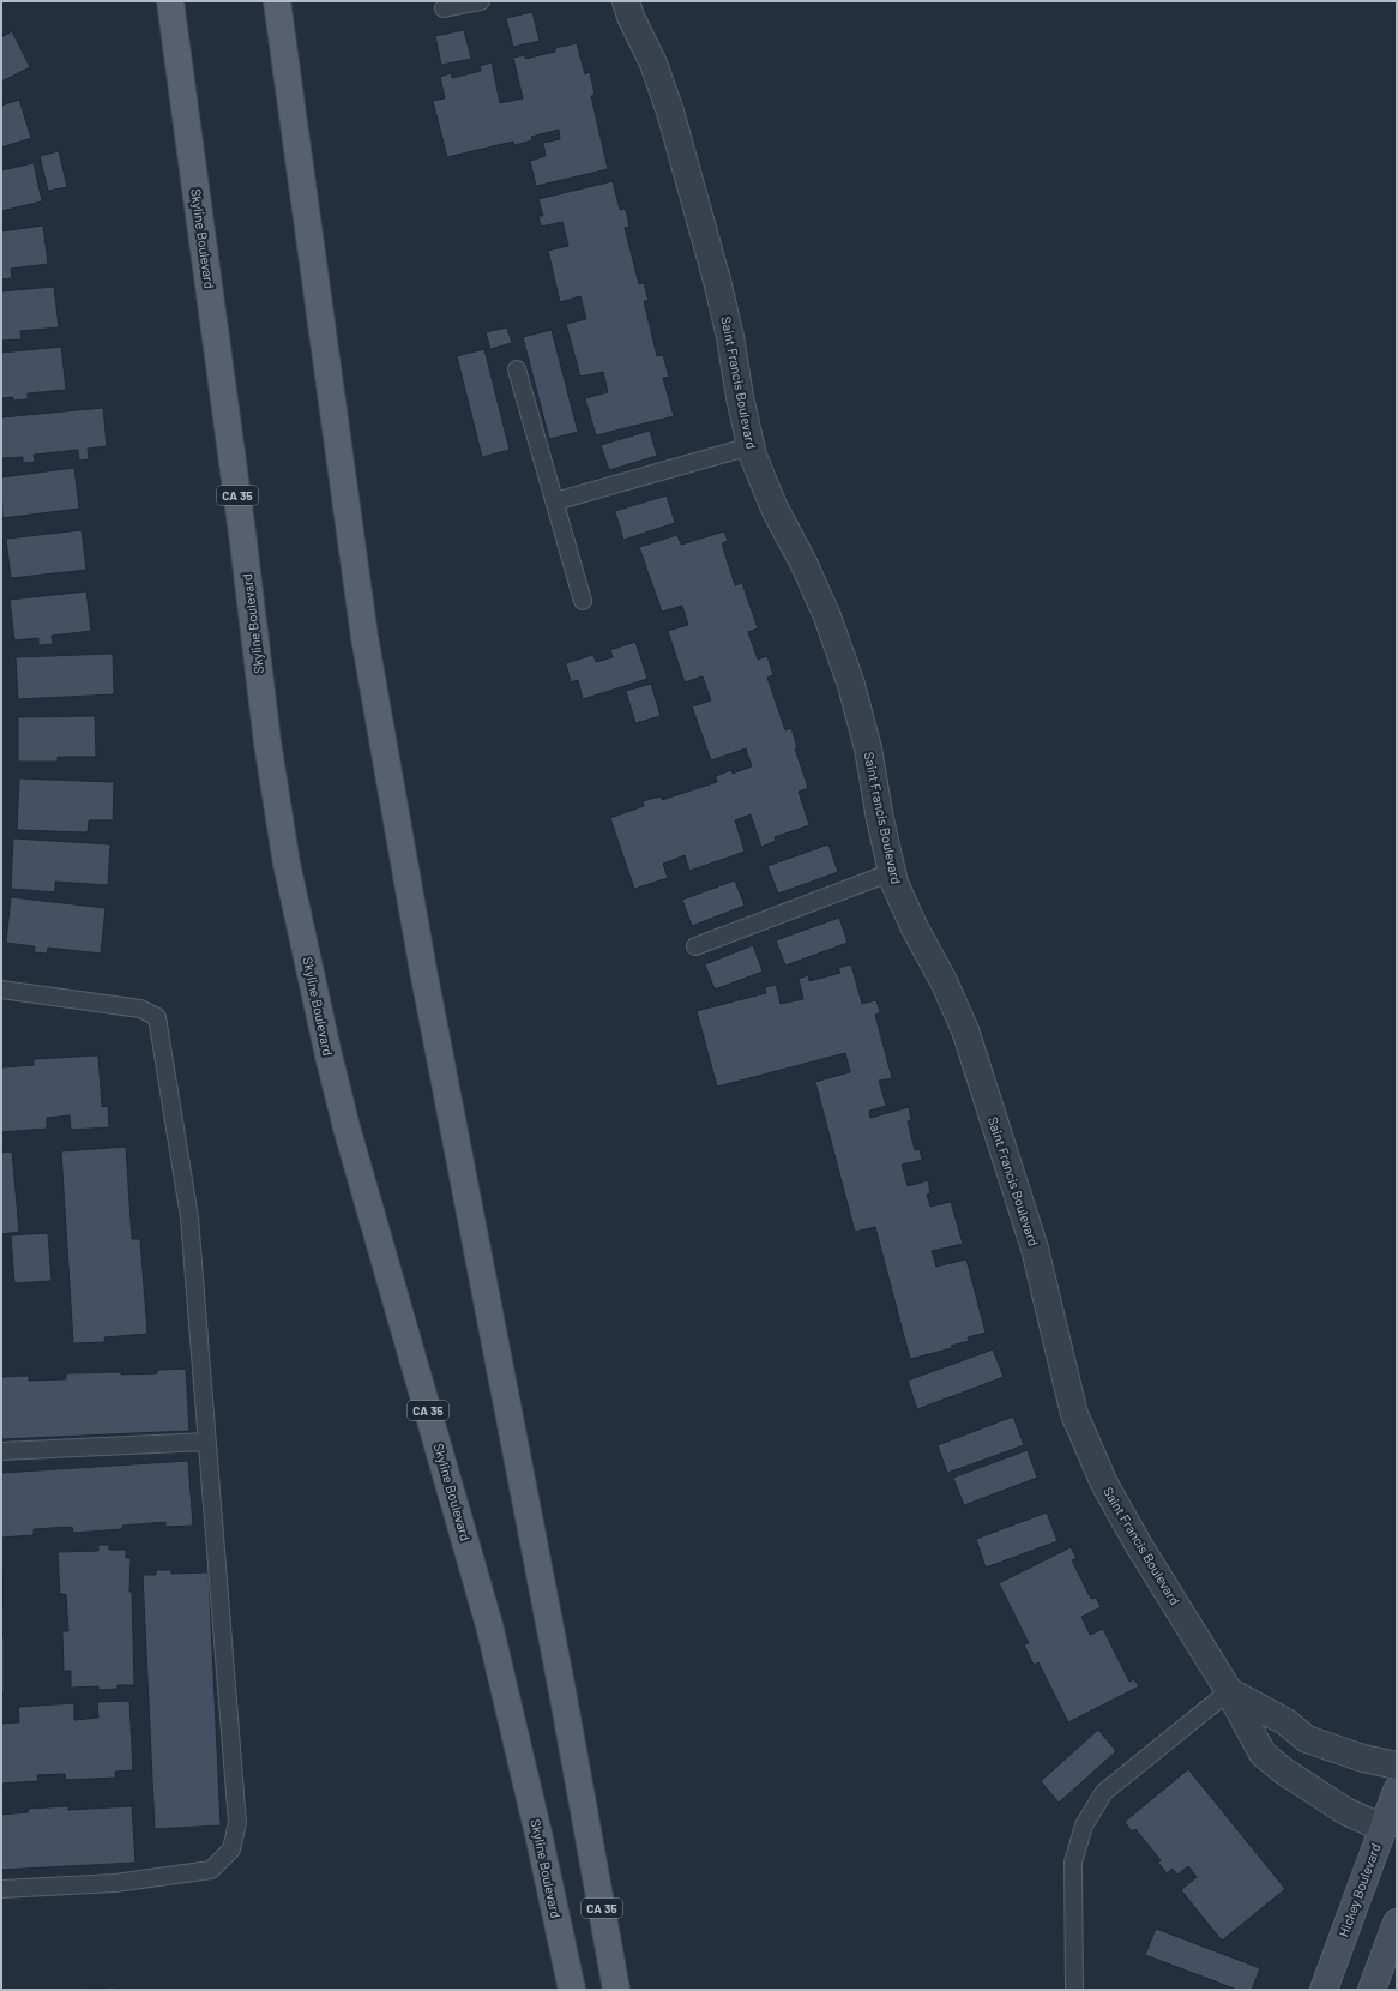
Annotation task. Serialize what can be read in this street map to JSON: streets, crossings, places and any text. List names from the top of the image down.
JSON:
{
  "streets": {
    "main road": ["Skyline Boulevard", "CA 35", "Hickey Boulevard"],
    "street": ["Saint Francis Boulevard"]
  },
  "crossings": [
    ["Saint Francis Boulevard", "Hickey Boulevard"]
  ]
}
